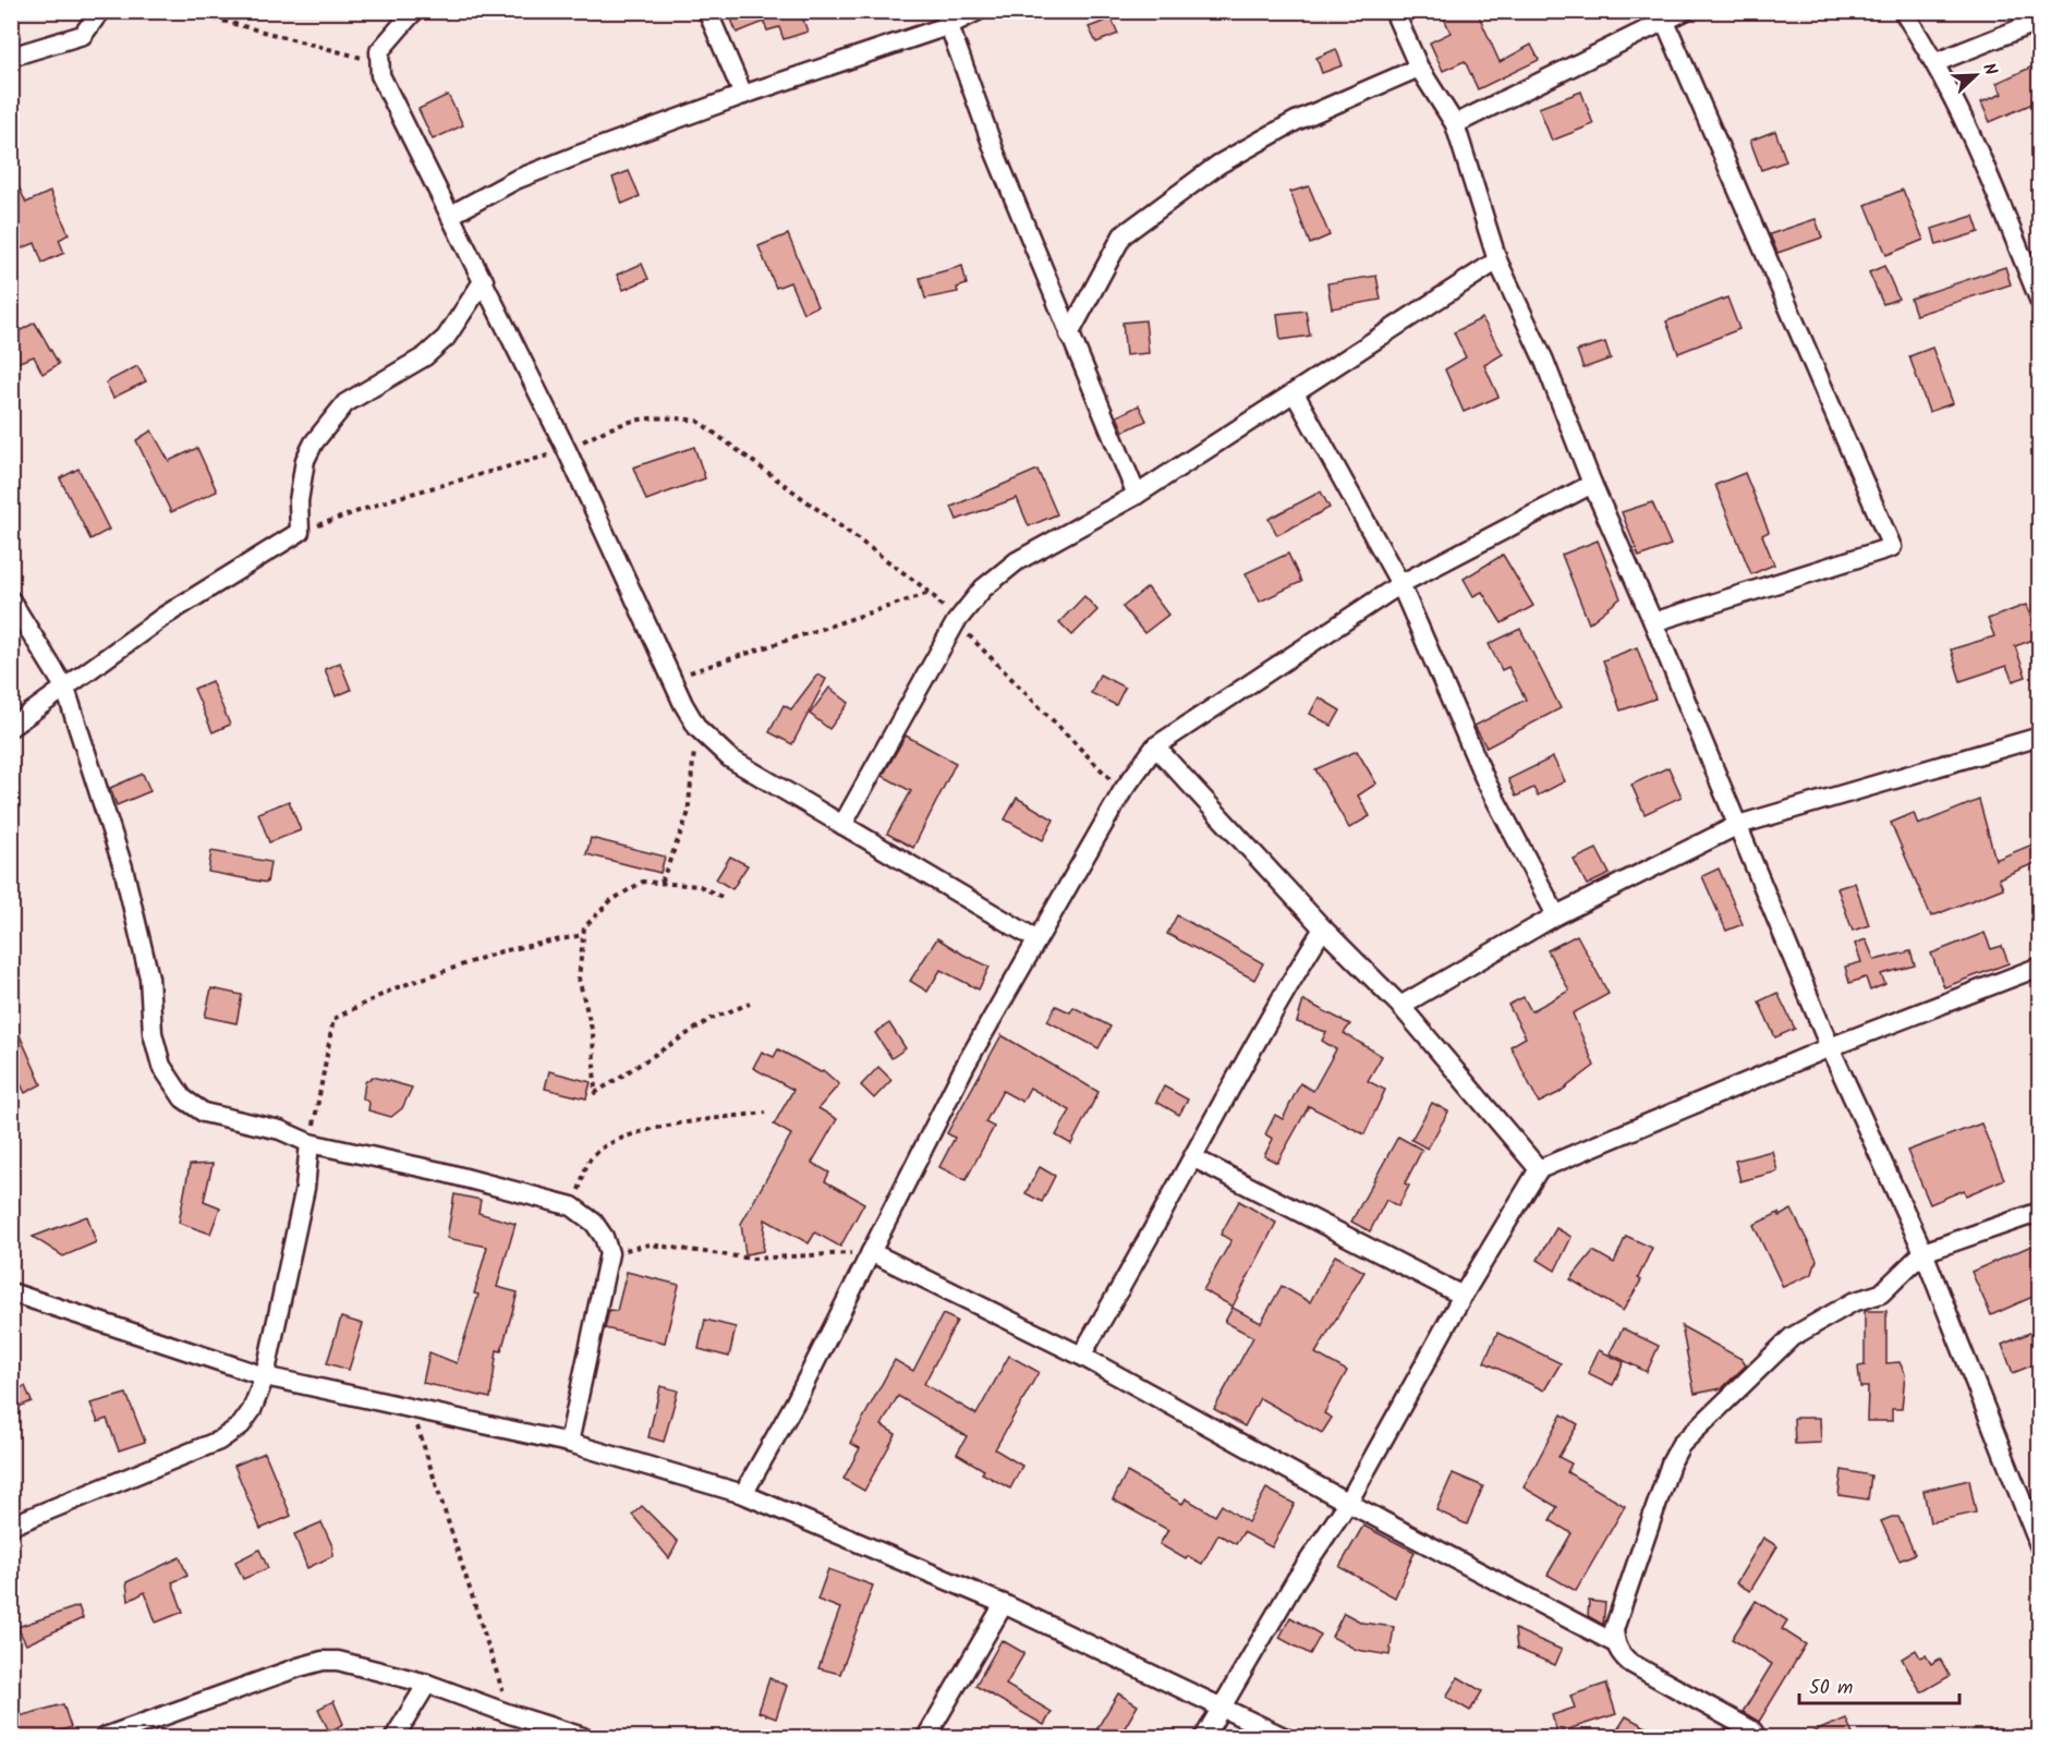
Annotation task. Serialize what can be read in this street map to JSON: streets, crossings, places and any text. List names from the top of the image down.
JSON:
{
  "scale_bar": "50 m",
  "north": "top right"
}
